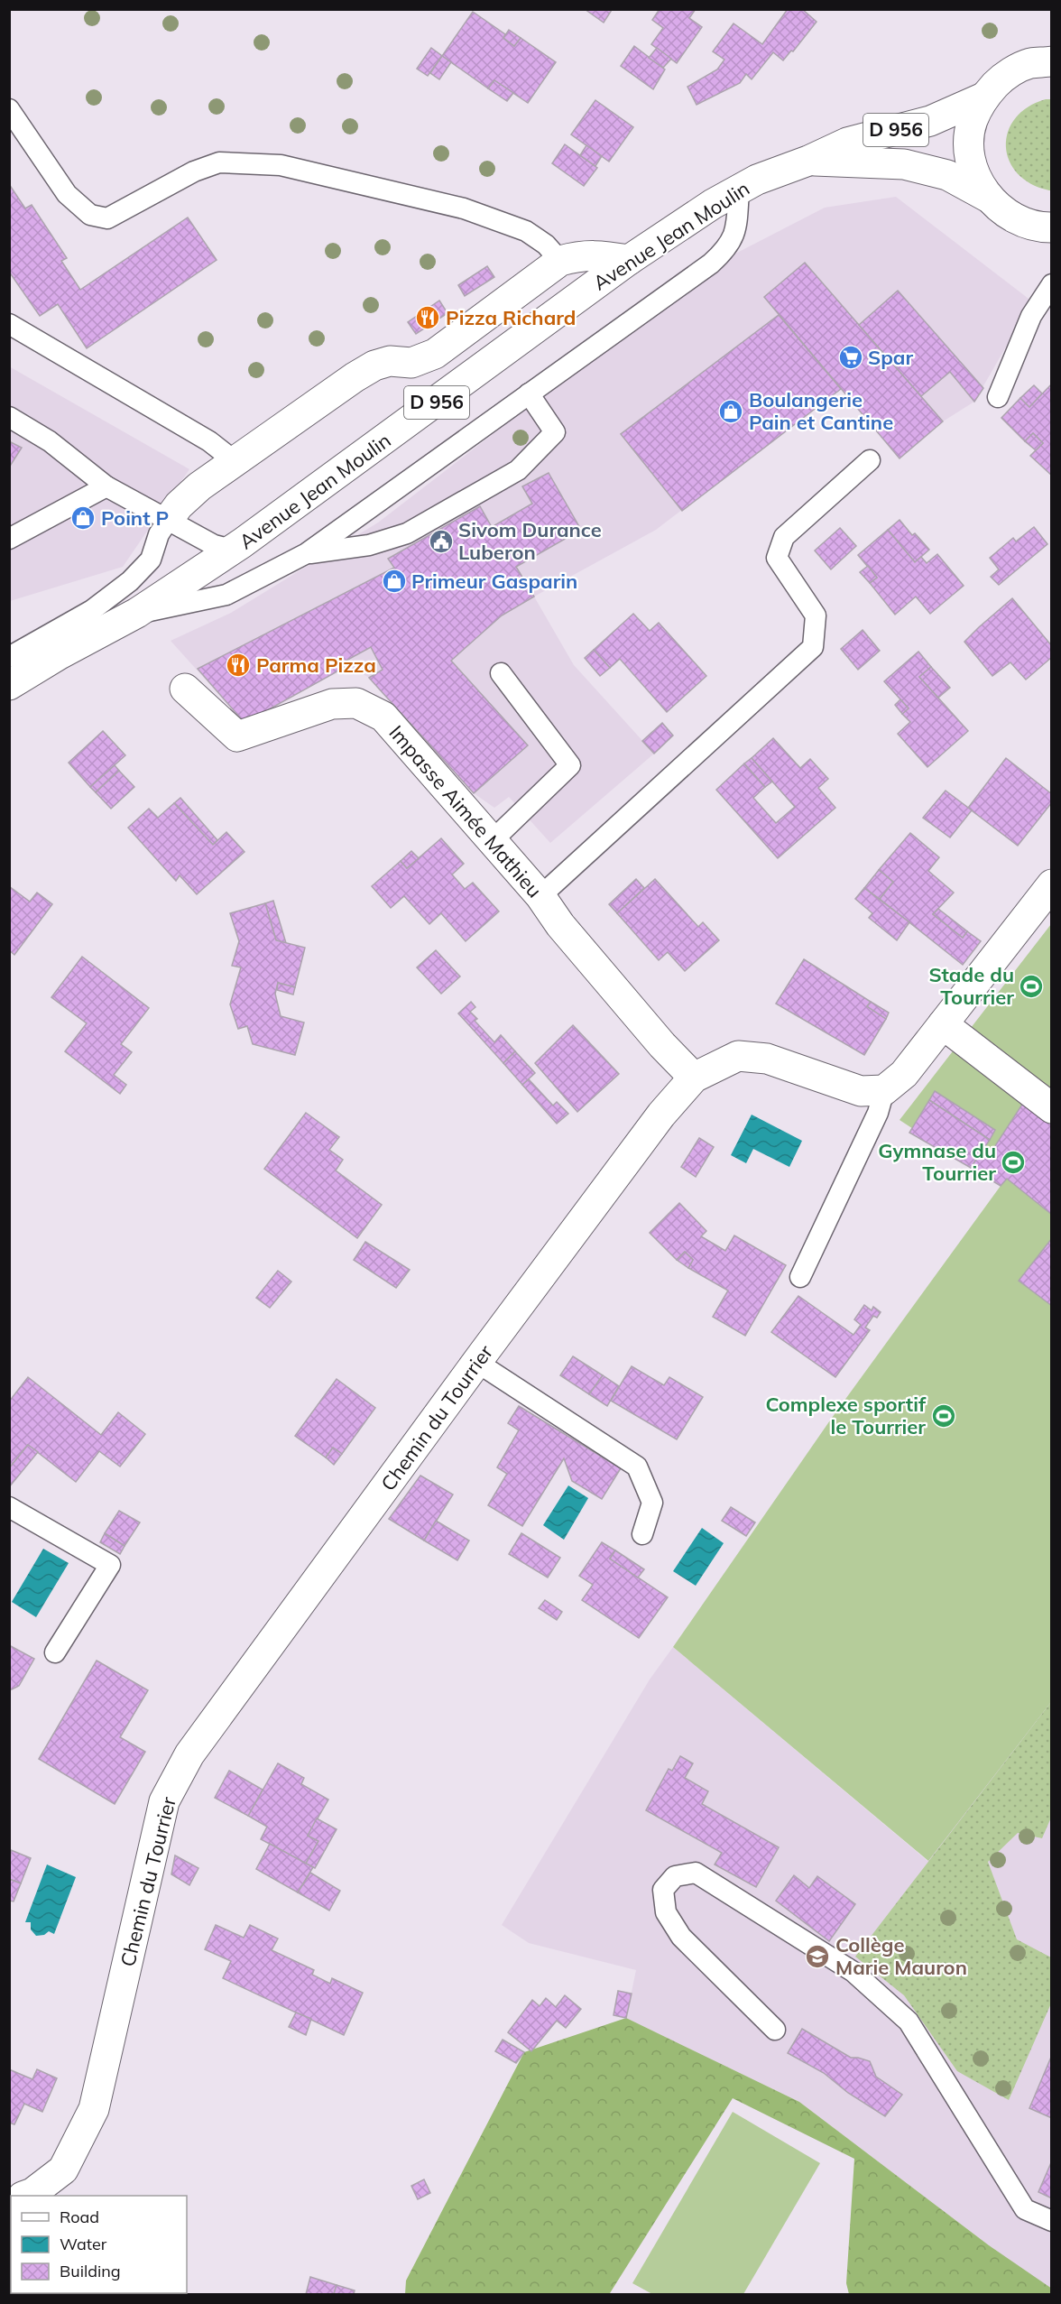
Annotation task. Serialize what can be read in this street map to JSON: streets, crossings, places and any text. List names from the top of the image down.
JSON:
{
  "streets": {
    "street": [
      "D 956",
      "Avenue Jean Moulin",
      "Impasse Aimée Mathieu",
      "Chemin du Tourrier"
    ]
  },
  "crossings": [
    ["Impasse Aimée Mathieu", "Chemin du Tourrier"]
  ],
  "places": {
    "restaurant": ["Pizza Richard", "Parma Pizza"],
    "supermarket": ["Spar"],
    "shop": ["Boulangerie Pain et Cantine", "Point P", "Primeur Gasparin"],
    "public building": ["Sivom Durance Luberon"],
    "sports": ["Stade du Tourrier", "Gymnase du Tourrier", "Complexe sportif le Tourrier"],
    "school or university": ["Collège Marie Mauron"]
  },
  "legend": ["Road", "Water", "Building"]
}
